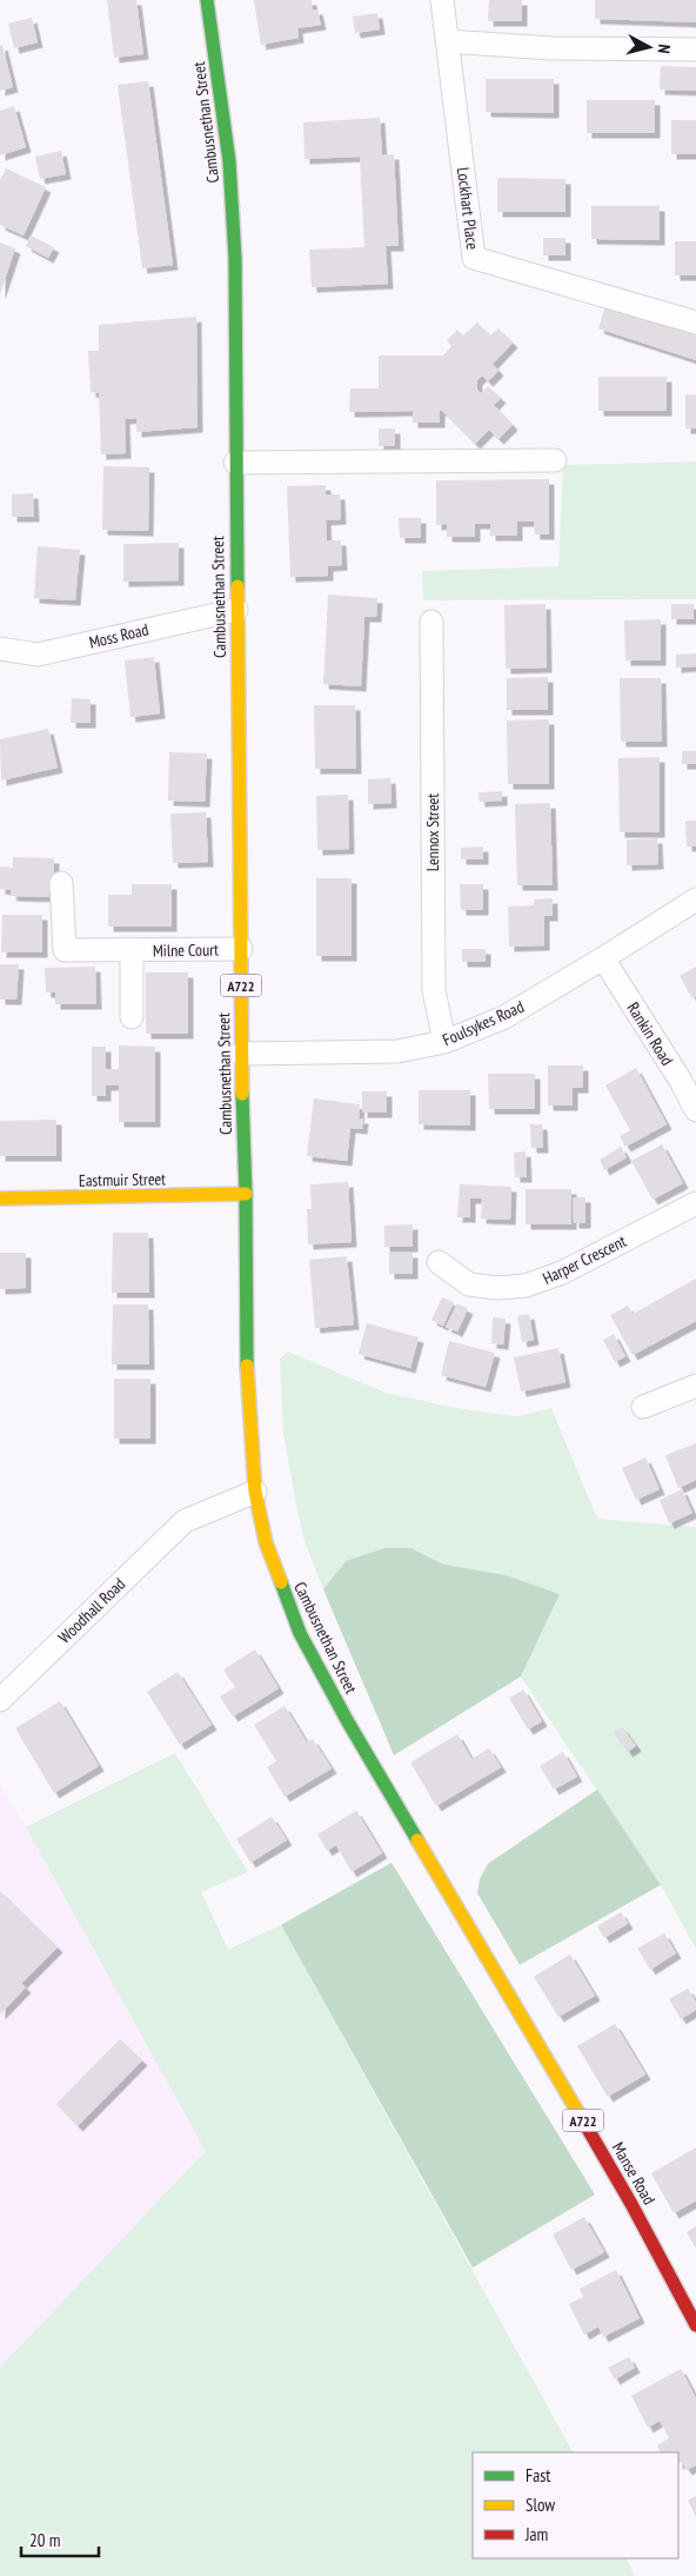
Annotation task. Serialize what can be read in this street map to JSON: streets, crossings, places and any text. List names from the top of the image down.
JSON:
{
  "streets": {
    "main road": [
      "Cambusnethan Street",
      "A722",
      "Eastmuir Street",
      "Manse Road"
    ],
    "street": [
      "Lockhart Place",
      "Moss Road",
      "Lennox Street",
      "Milne Court",
      "Foulsykes Road",
      "Rankin Road",
      "Harper Crescent",
      "Woodhall Road"
    ]
  },
  "crossings": [
    ["Cambusnethan Street", "Moss Road"],
    ["Cambusnethan Street", "Milne Court"],
    ["Cambusnethan Street", "Foulsykes Road"],
    ["Cambusnethan Street", "Eastmuir Street"],
    ["Cambusnethan Street", "Woodhall Road"],
    ["Cambusnethan Street", "Manse Road"],
    ["Lennox Street", "Foulsykes Road"],
    ["Foulsykes Road", "Rankin Road"]
  ],
  "legend": ["Fast", "Slow", "Jam"],
  "scale_bar": "20 m",
  "north": "right"
}
